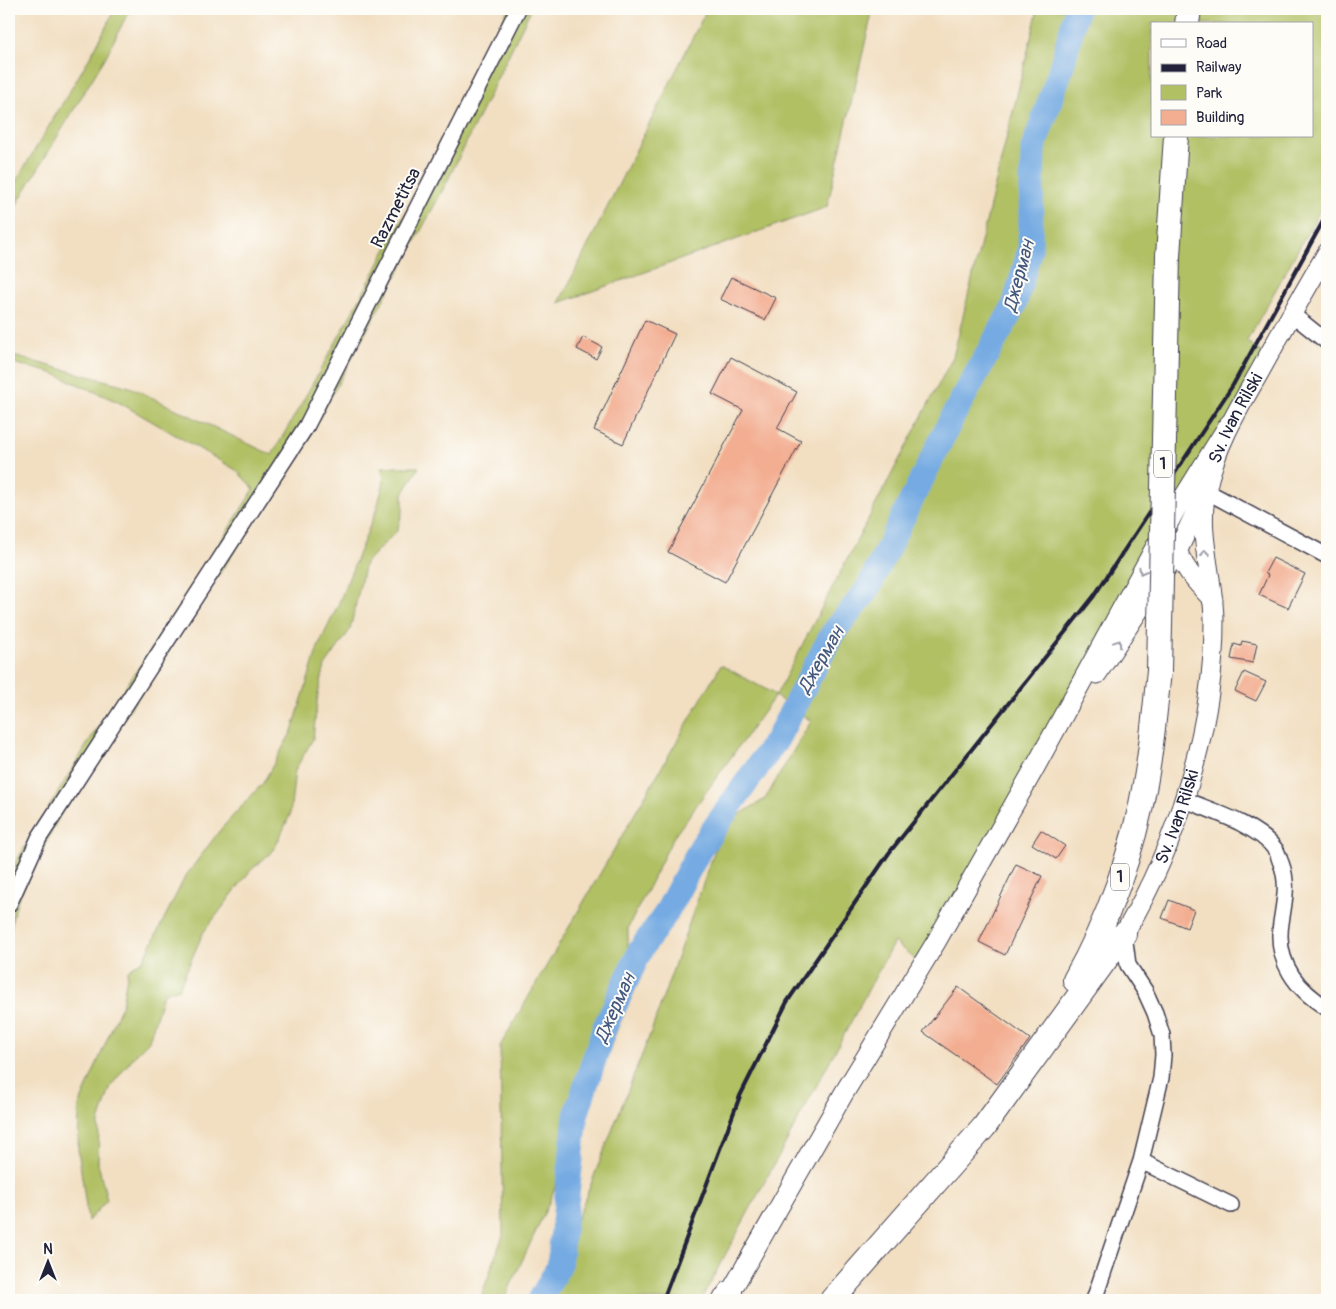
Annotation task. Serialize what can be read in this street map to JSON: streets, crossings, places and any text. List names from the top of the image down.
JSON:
{
  "streets": {
    "main road": ["1"],
    "street": ["Razmetitsa", "Sv. Ivan Rilski"]
  },
  "water": ["Джерман"],
  "legend": [
    "Road",
    "Railway",
    "Park",
    "Building"
  ],
  "north": "top"
}
